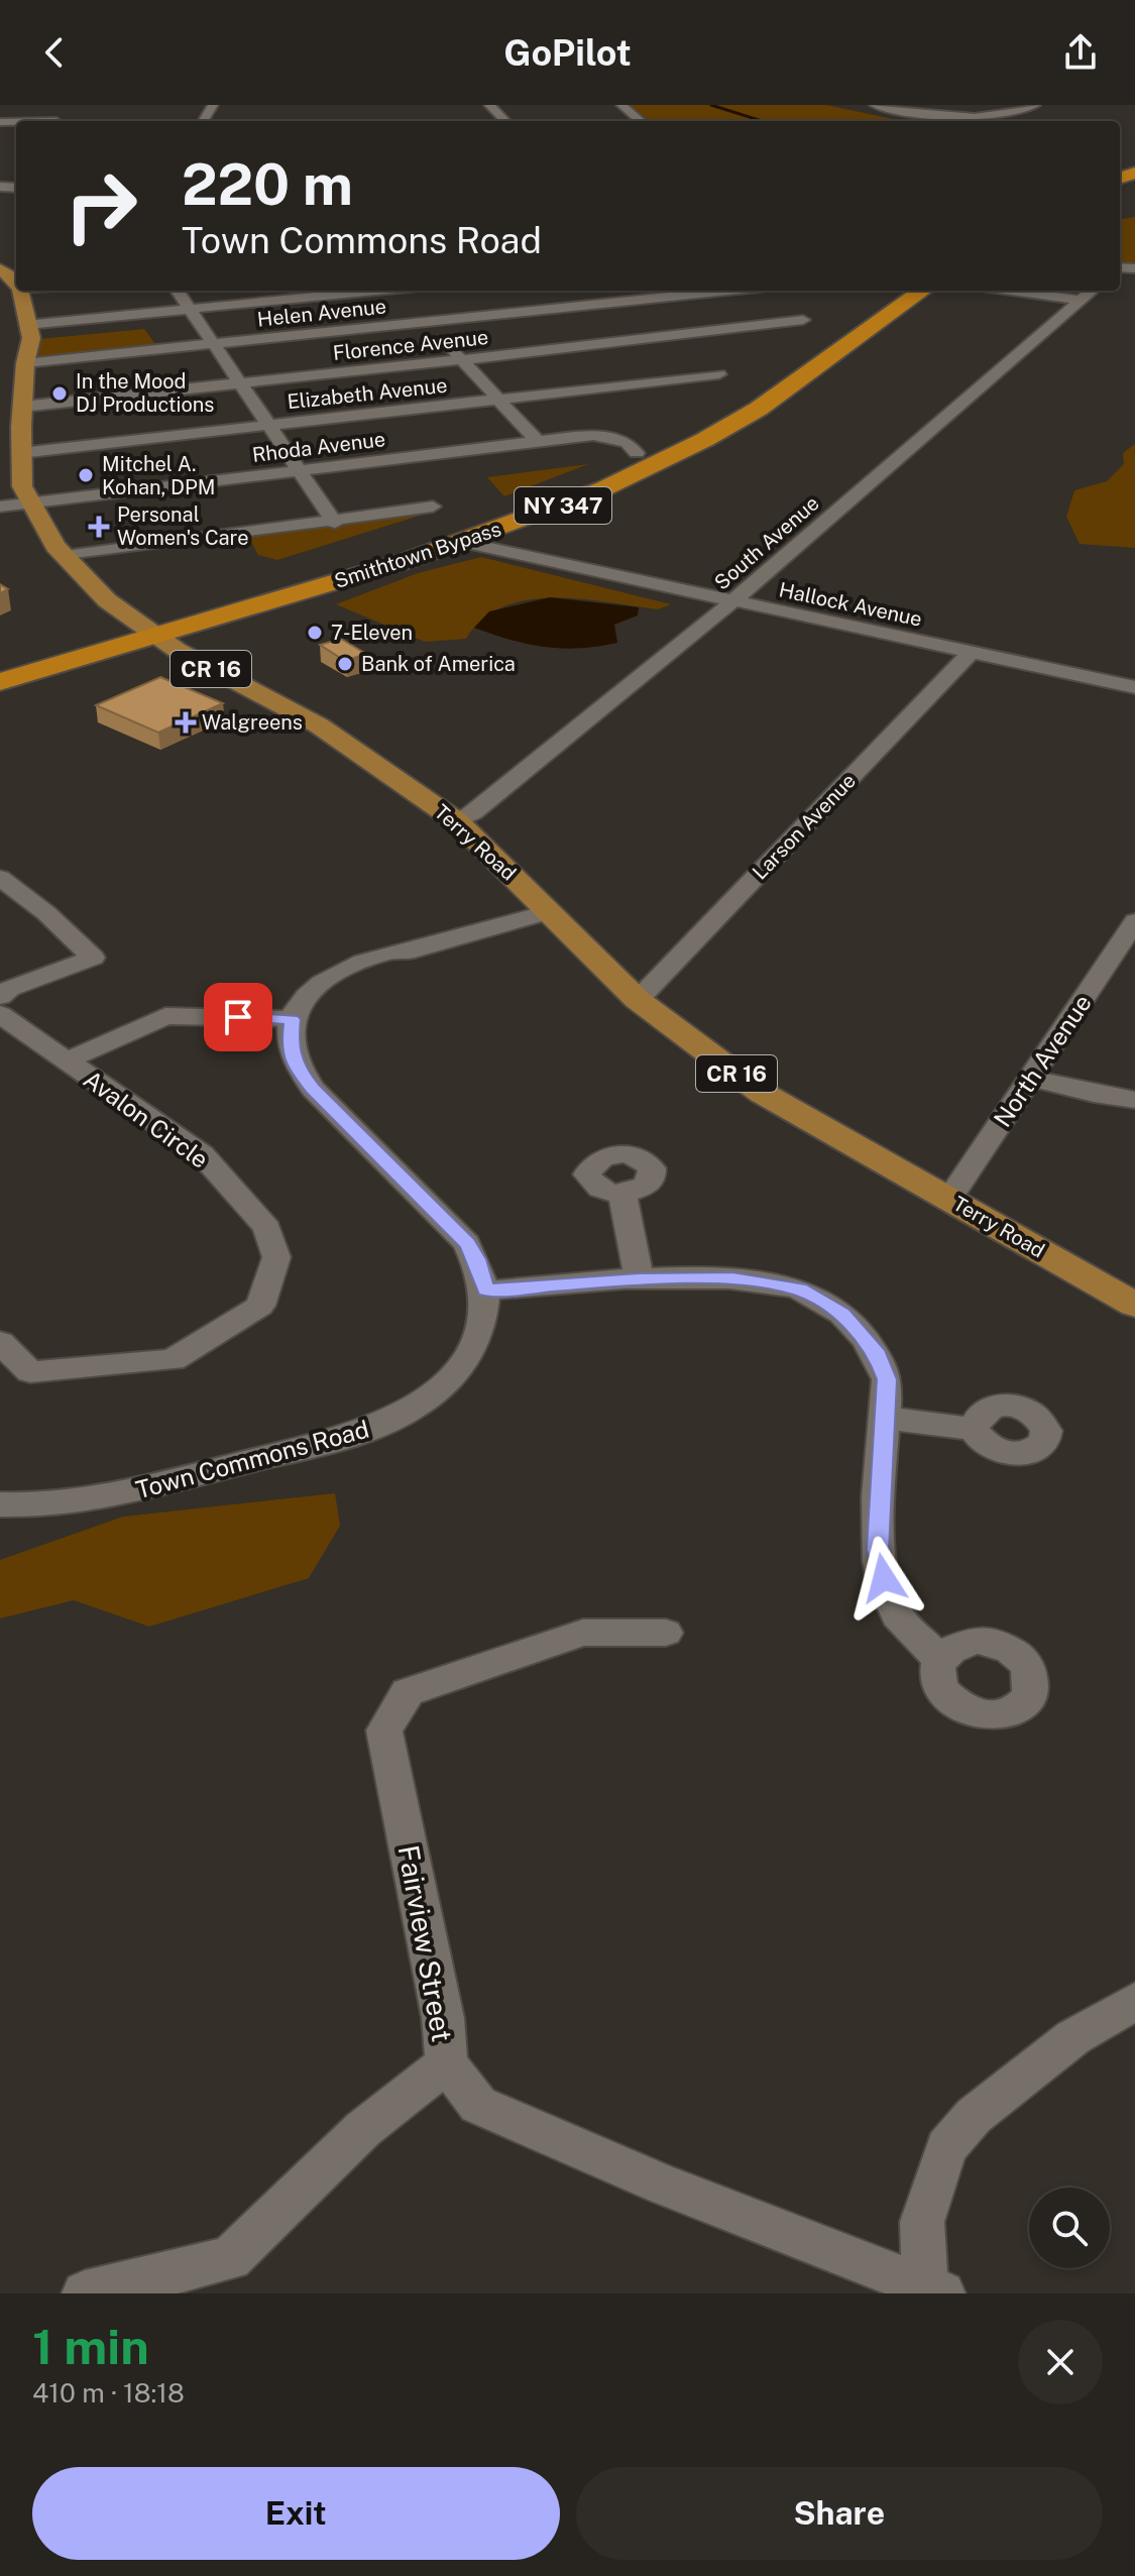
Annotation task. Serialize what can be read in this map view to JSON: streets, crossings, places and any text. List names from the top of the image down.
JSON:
{
  "streets": {
    "highway": ["NY 347", "Smithtown Bypass"],
    "main road": ["CR 16", "Terry Road"],
    "street": [
      "Helen Avenue",
      "Florence Avenue",
      "Elizabeth Avenue",
      "Rhoda Avenue",
      "South Avenue",
      "Hallock Avenue",
      "Larson Avenue",
      "North Avenue",
      "Avalon Circle",
      "Town Commons Road",
      "Fairview Street"
    ]
  },
  "crossings": [
    ["Helen Avenue", "Terry Road"],
    ["Florence Avenue", "Elizabeth Avenue"],
    ["Florence Avenue", "Terry Road"],
    ["Elizabeth Avenue", "Terry Road"],
    ["Rhoda Avenue", "Smithtown Bypass"],
    ["Rhoda Avenue", "Terry Road"],
    ["South Avenue", "Hallock Avenue"],
    ["South Avenue", "Terry Road"],
    ["Smithtown Bypass", "Hallock Avenue"],
    ["Smithtown Bypass", "Terry Road"],
    ["Hallock Avenue", "Larson Avenue"],
    ["Larson Avenue", "Terry Road"],
    ["Terry Road", "North Avenue"],
    ["Avalon Circle", "Town Commons Road"]
  ],
  "places": {
    "other": [
      "In the Mood DJ Productions",
      "Mitchel A. Kohan, DPM",
      "7-Eleven",
      "Bank of America"
    ],
    "health": ["Personal Women's Care", "Walgreens"]
  },
  "page": {
    "header": "GoPilot",
    "turn": ["220 m", "Town Commons Road"],
    "heading": ["1 min", "410 m · 18:18"],
    "buttons": ["Exit", "Share"]
  }
}
